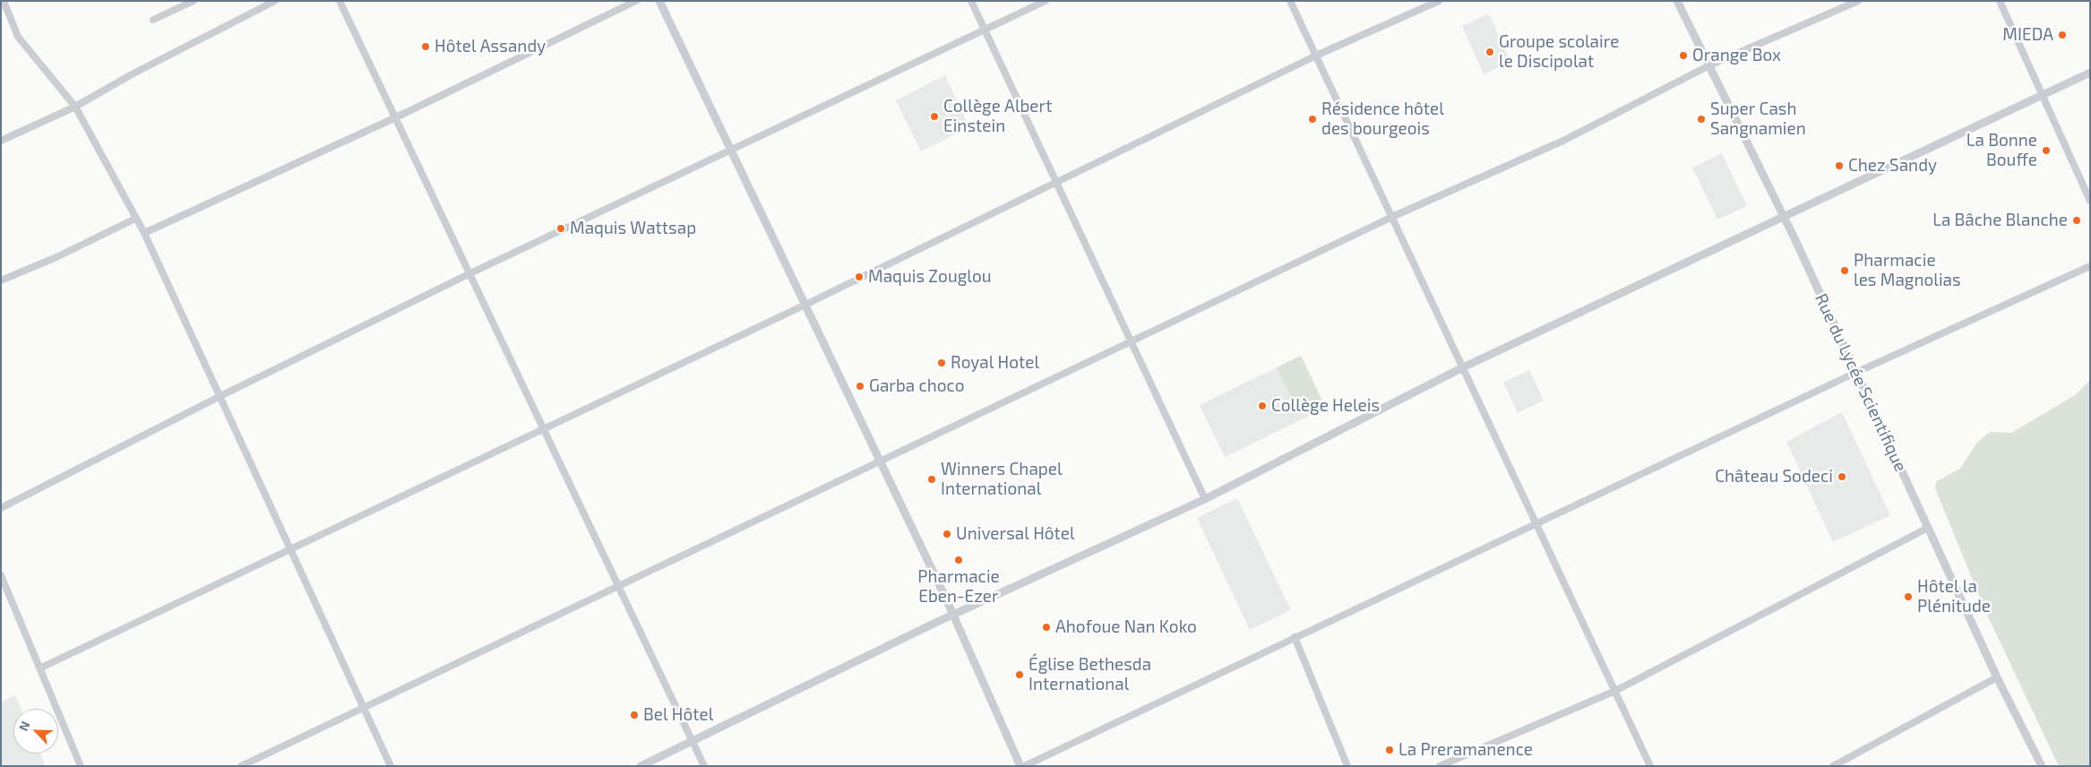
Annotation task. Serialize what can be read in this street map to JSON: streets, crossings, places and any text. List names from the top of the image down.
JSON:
{
  "streets": {
    "street": ["Rue du Lycée Scientifique"]
  },
  "places": [
    "MIEDA",
    "Hôtel Assandy",
    "Groupe scolaire le Discipolat",
    "Orange Box",
    "Collège Albert Einstein",
    "Résidence hôtel des bourgeois",
    "Super Cash Sangnamien",
    "La Bonne Bouffe",
    "Chez Sandy",
    "La Bâche Blanche",
    "Maquis Wattsap",
    "Pharmacie les Magnolias",
    "Maquis Zouglou",
    "Royal Hotel",
    "Garba choco",
    "Collège Heleis",
    "Château Sodeci",
    "Winners Chapel International",
    "Universal Hôtel",
    "Pharmacie Eben-Ezer",
    "Hôtel la Plénitude",
    "Ahofoue Nan Koko",
    "Église Bethesda International",
    "Bel Hôtel",
    "La Preramanence"
  ],
  "north": "top left"
}
